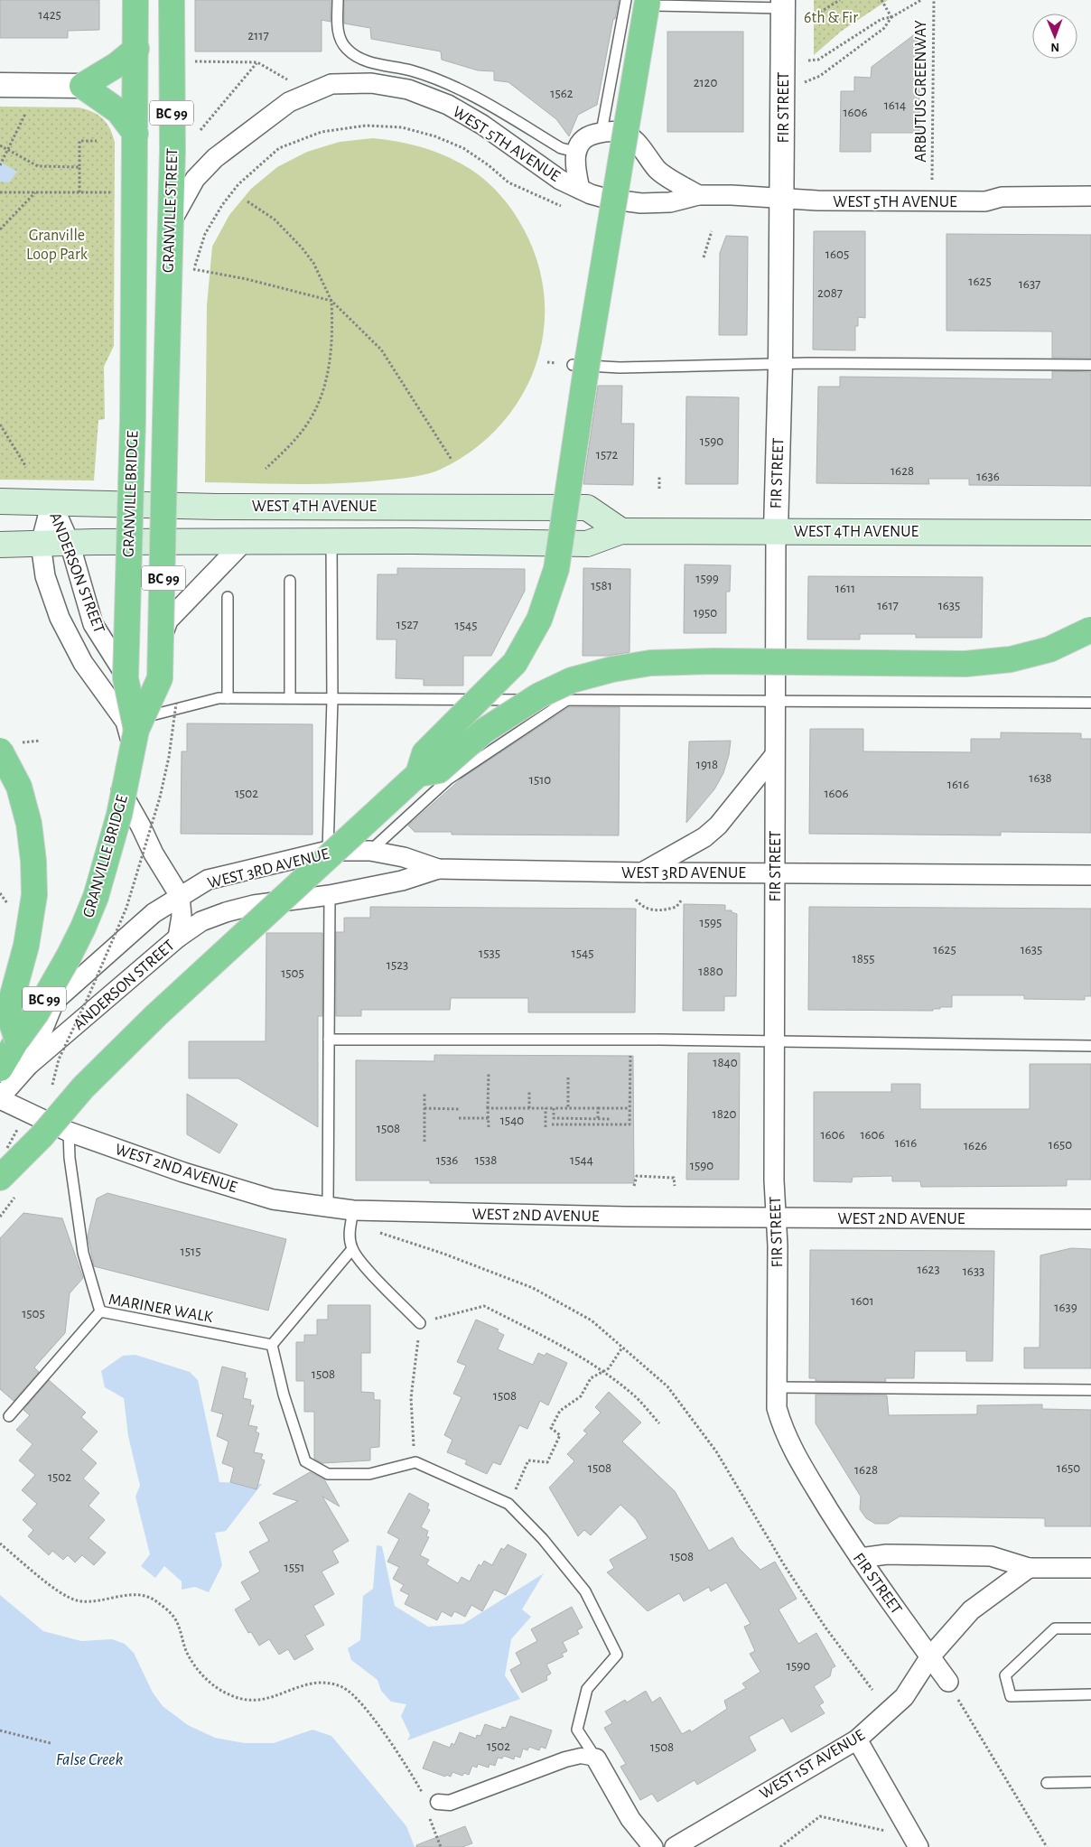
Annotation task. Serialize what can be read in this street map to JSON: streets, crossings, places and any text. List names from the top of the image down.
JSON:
{
  "streets": {
    "highway": ["BC 99", "GRANVILLE STREET", "GRANVILLE BRIDGE"],
    "main road": ["WEST 4TH AVENUE"],
    "street": [
      "FIR STREET",
      "WEST 5TH AVENUE",
      "ANDERSON STREET",
      "WEST 3RD AVENUE",
      "WEST 2ND AVENUE",
      "WEST 1ST AVENUE"
    ],
    "lane": ["MARINER WALK"],
    "path": ["ARBUTUS GREENWAY"]
  },
  "crossings": [
    ["FIR STREET", "WEST 5TH AVENUE"],
    ["FIR STREET", "WEST 4TH AVENUE"],
    ["FIR STREET", "WEST 3RD AVENUE"],
    ["FIR STREET", "WEST 2ND AVENUE"],
    ["FIR STREET", "WEST 1ST AVENUE"],
    ["BC 99", "GRANVILLE BRIDGE"],
    ["WEST 5TH AVENUE", "GRANVILLE STREET"],
    ["GRANVILLE STREET", "GRANVILLE BRIDGE"],
    ["GRANVILLE BRIDGE", "ANDERSON STREET"],
    ["WEST 4TH AVENUE", "ANDERSON STREET"],
    ["ANDERSON STREET", "WEST 3RD AVENUE"],
    ["ANDERSON STREET", "WEST 2ND AVENUE"]
  ],
  "water": ["False Creek"],
  "parks": ["6th & Fir", "Granville Loop Park"],
  "house_numbers": [
    "1425",
    "2117",
    "2120",
    "1562",
    "1614",
    "1606",
    "1605",
    "1625",
    "1637",
    "2087",
    "1590",
    "1572",
    "1628",
    "1636",
    "1599",
    "1581",
    "1611",
    "1617",
    "1635",
    "1950",
    "1527",
    "1545",
    "1918",
    "1638",
    "1510",
    "1616",
    "1502",
    "1606",
    "1595",
    "1625",
    "1635",
    "1535",
    "1545",
    "1855",
    "1523",
    "1880",
    "1505",
    "1840",
    "1820",
    "1540",
    "1508",
    "1606",
    "1606",
    "1616",
    "1650",
    "1626",
    "1536",
    "1538",
    "1544",
    "1590",
    "1515",
    "1623",
    "1633",
    "1601",
    "1639",
    "1505",
    "1508",
    "1508",
    "1508",
    "1650",
    "1628",
    "1502",
    "1508",
    "1551",
    "1590",
    "1502",
    "1508"
  ],
  "north": "bottom"
}
